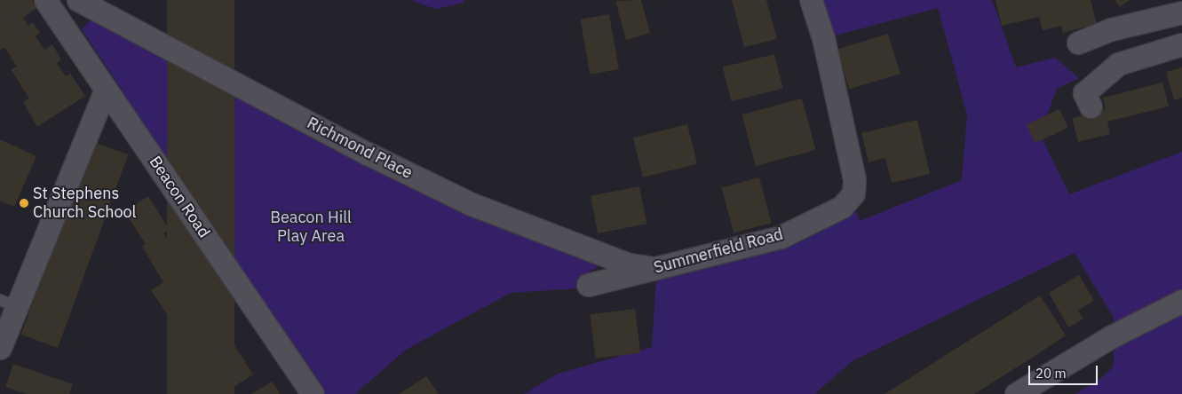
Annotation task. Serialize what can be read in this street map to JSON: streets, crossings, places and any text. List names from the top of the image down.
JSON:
{
  "streets": {
    "street": ["Richmond Place", "Beacon Road", "Summerfield Road"]
  },
  "crossings": [
    ["Richmond Place", "Summerfield Road"]
  ],
  "parks": ["Beacon Hill Play Area"],
  "places": ["St Stephens Church School"],
  "scale_bar": "20 m"
}
